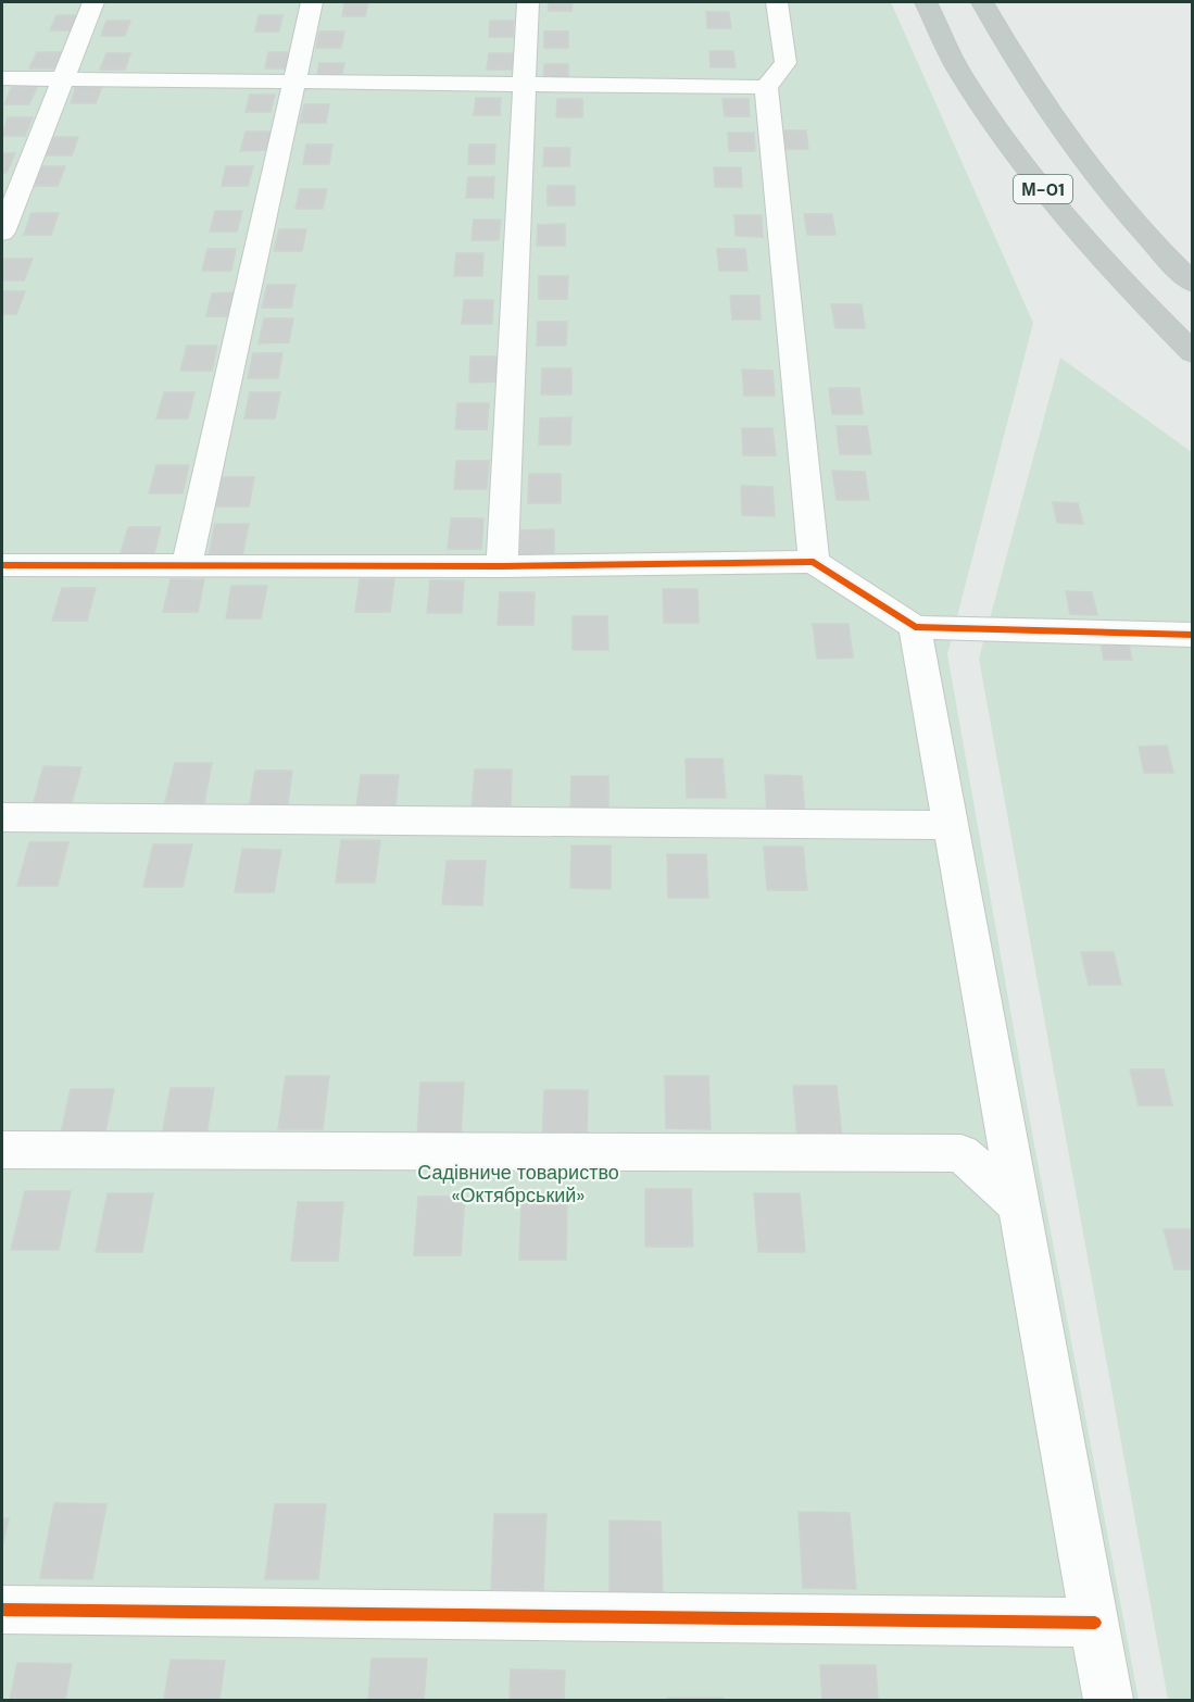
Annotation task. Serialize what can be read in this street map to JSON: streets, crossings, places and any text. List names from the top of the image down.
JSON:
{
  "streets": {
    "highway": ["М-01"]
  },
  "parks": ["Садівниче товариство «Октябрський»"]
}
